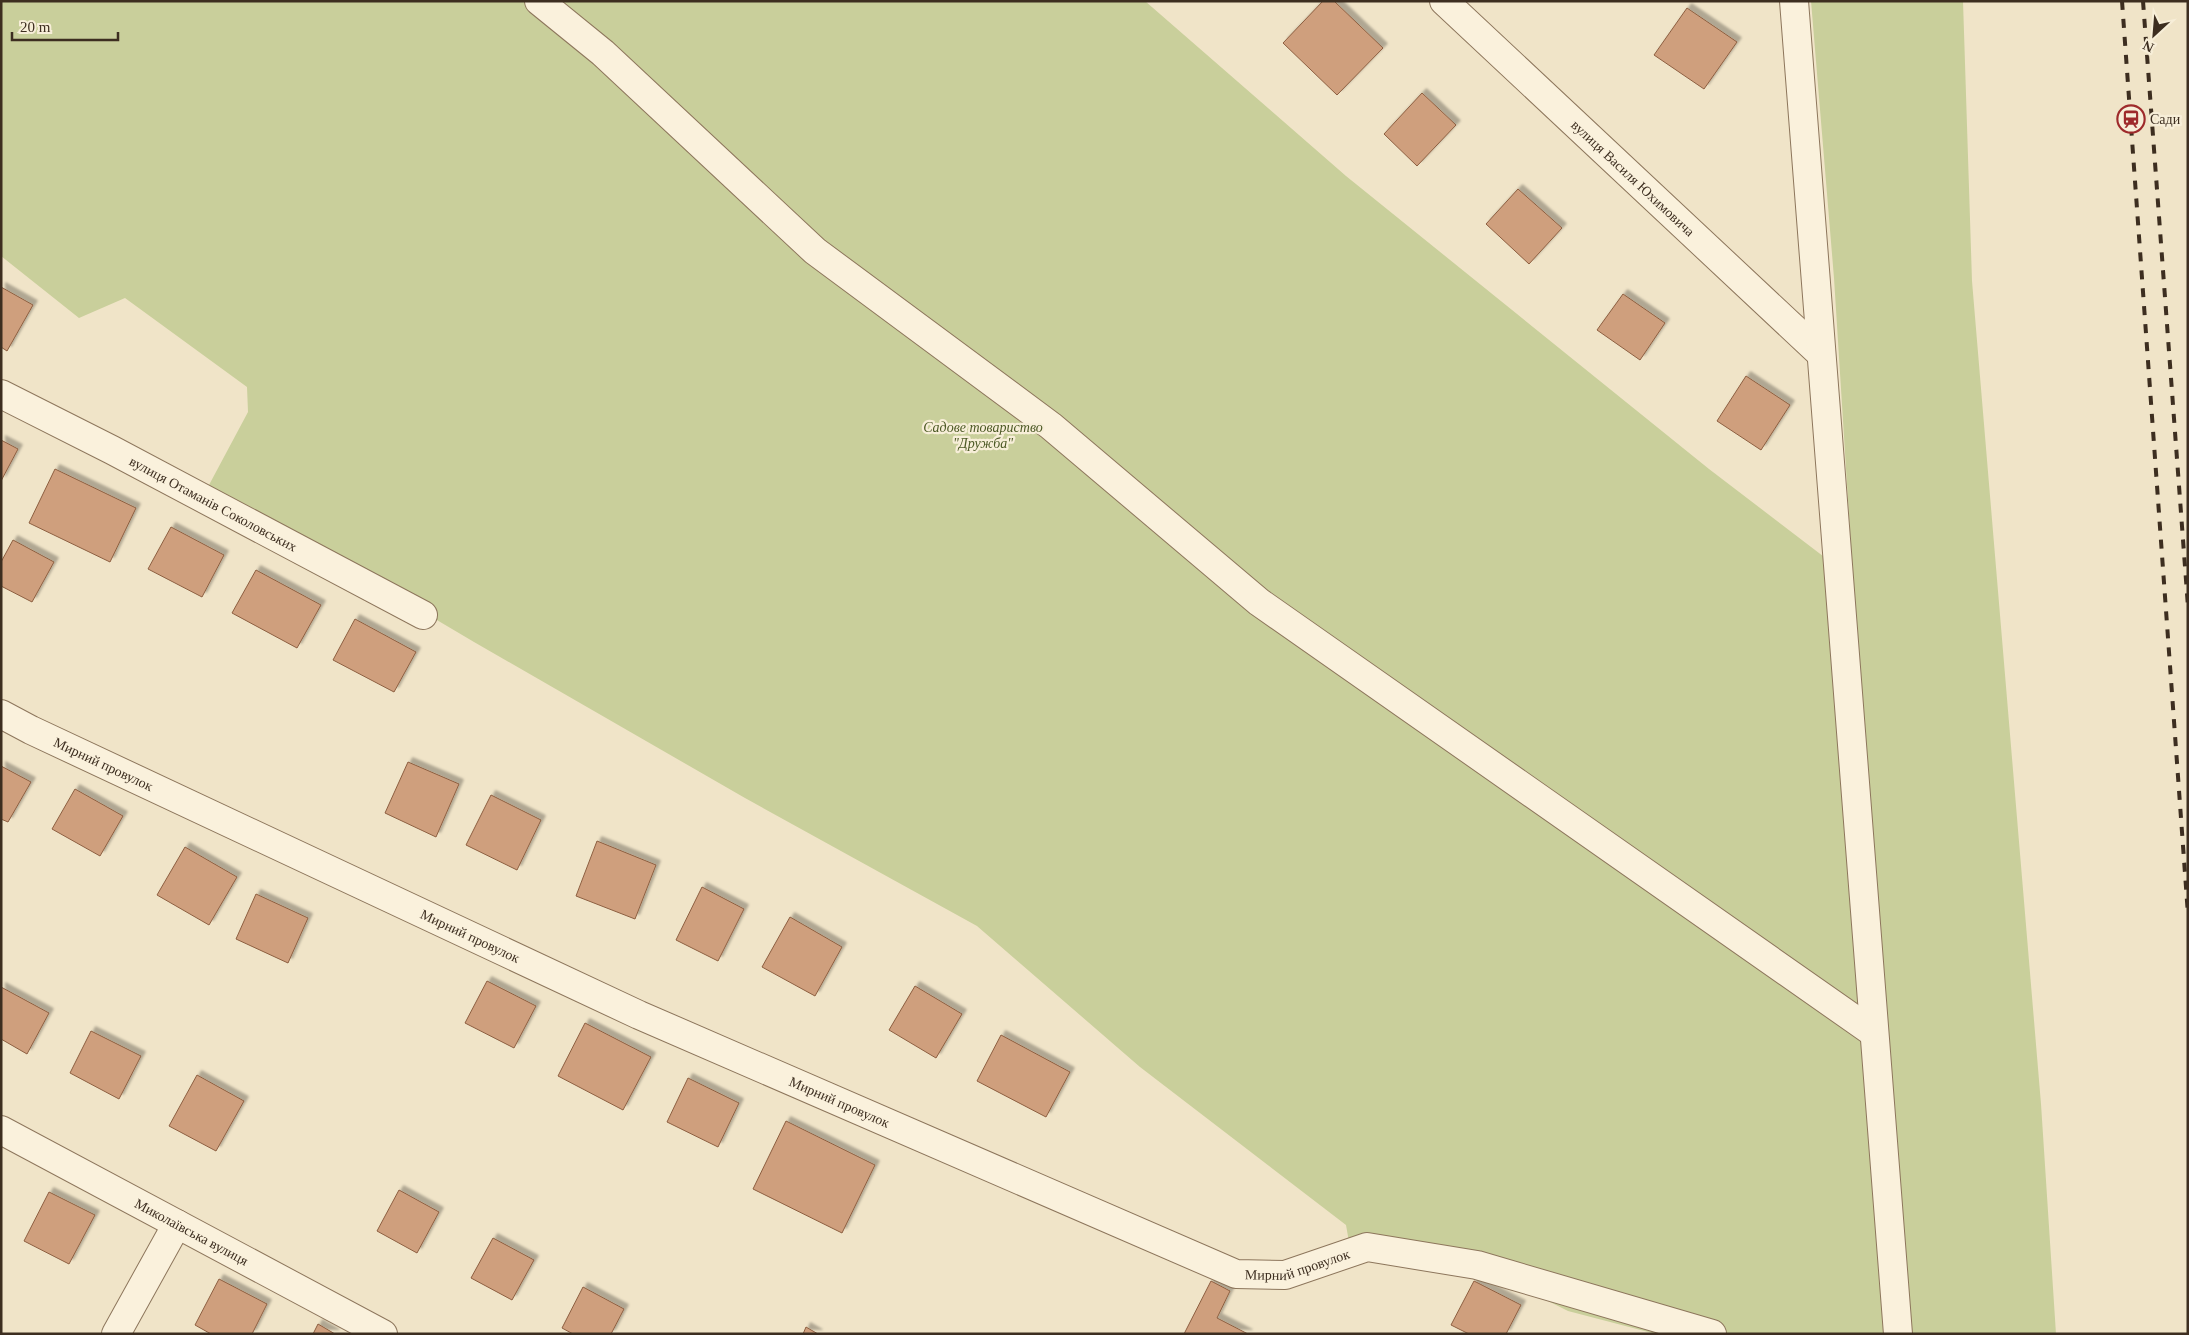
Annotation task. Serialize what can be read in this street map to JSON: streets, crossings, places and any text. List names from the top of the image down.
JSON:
{
  "streets": {
    "street": [
      "вулиця Василя Юхимовича",
      "вулиця Отаманів Соколовських",
      "Мирний провулок",
      "Миколаївська вулиця"
    ]
  },
  "parks": ["Садове товариство \"Дружба\""],
  "places": {
    "station": ["Сади"]
  },
  "scale_bar": "20 m",
  "north": "bottom left"
}
